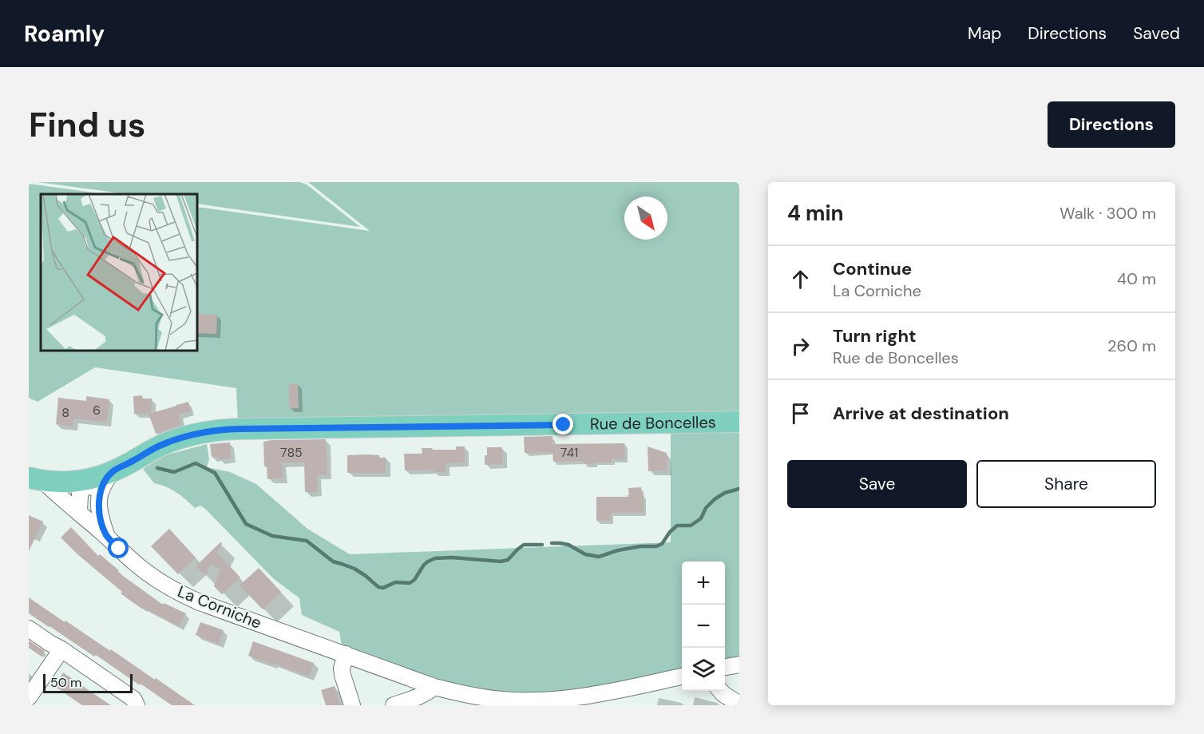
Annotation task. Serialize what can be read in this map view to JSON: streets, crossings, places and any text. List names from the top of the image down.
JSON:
{
  "streets": {
    "main road": ["Rue de Boncelles"],
    "street": ["La Corniche"]
  },
  "crossings": [
    ["Rue de Boncelles", "La Corniche"]
  ],
  "house_numbers": [
    "6",
    "8",
    "785",
    "741"
  ],
  "scale_bar": "50 m",
  "north": "bottom right",
  "page": {
    "header": "Roamly",
    "nav": ["Map", "Directions", "Saved"],
    "buttons": [
      "Directions",
      ["Save", "Share"]
    ],
    "title": "Find us",
    "heading": ["4 min", "Walk · 300 m"],
    "list": [
      ["Continue", "La Corniche", "40 m"],
      ["Turn right", "Rue de Boncelles", "260 m"],
      "Arrive at destination"
    ],
    "map_buttons": ["+", "−"],
    "scale": "50 m"
  }
}
